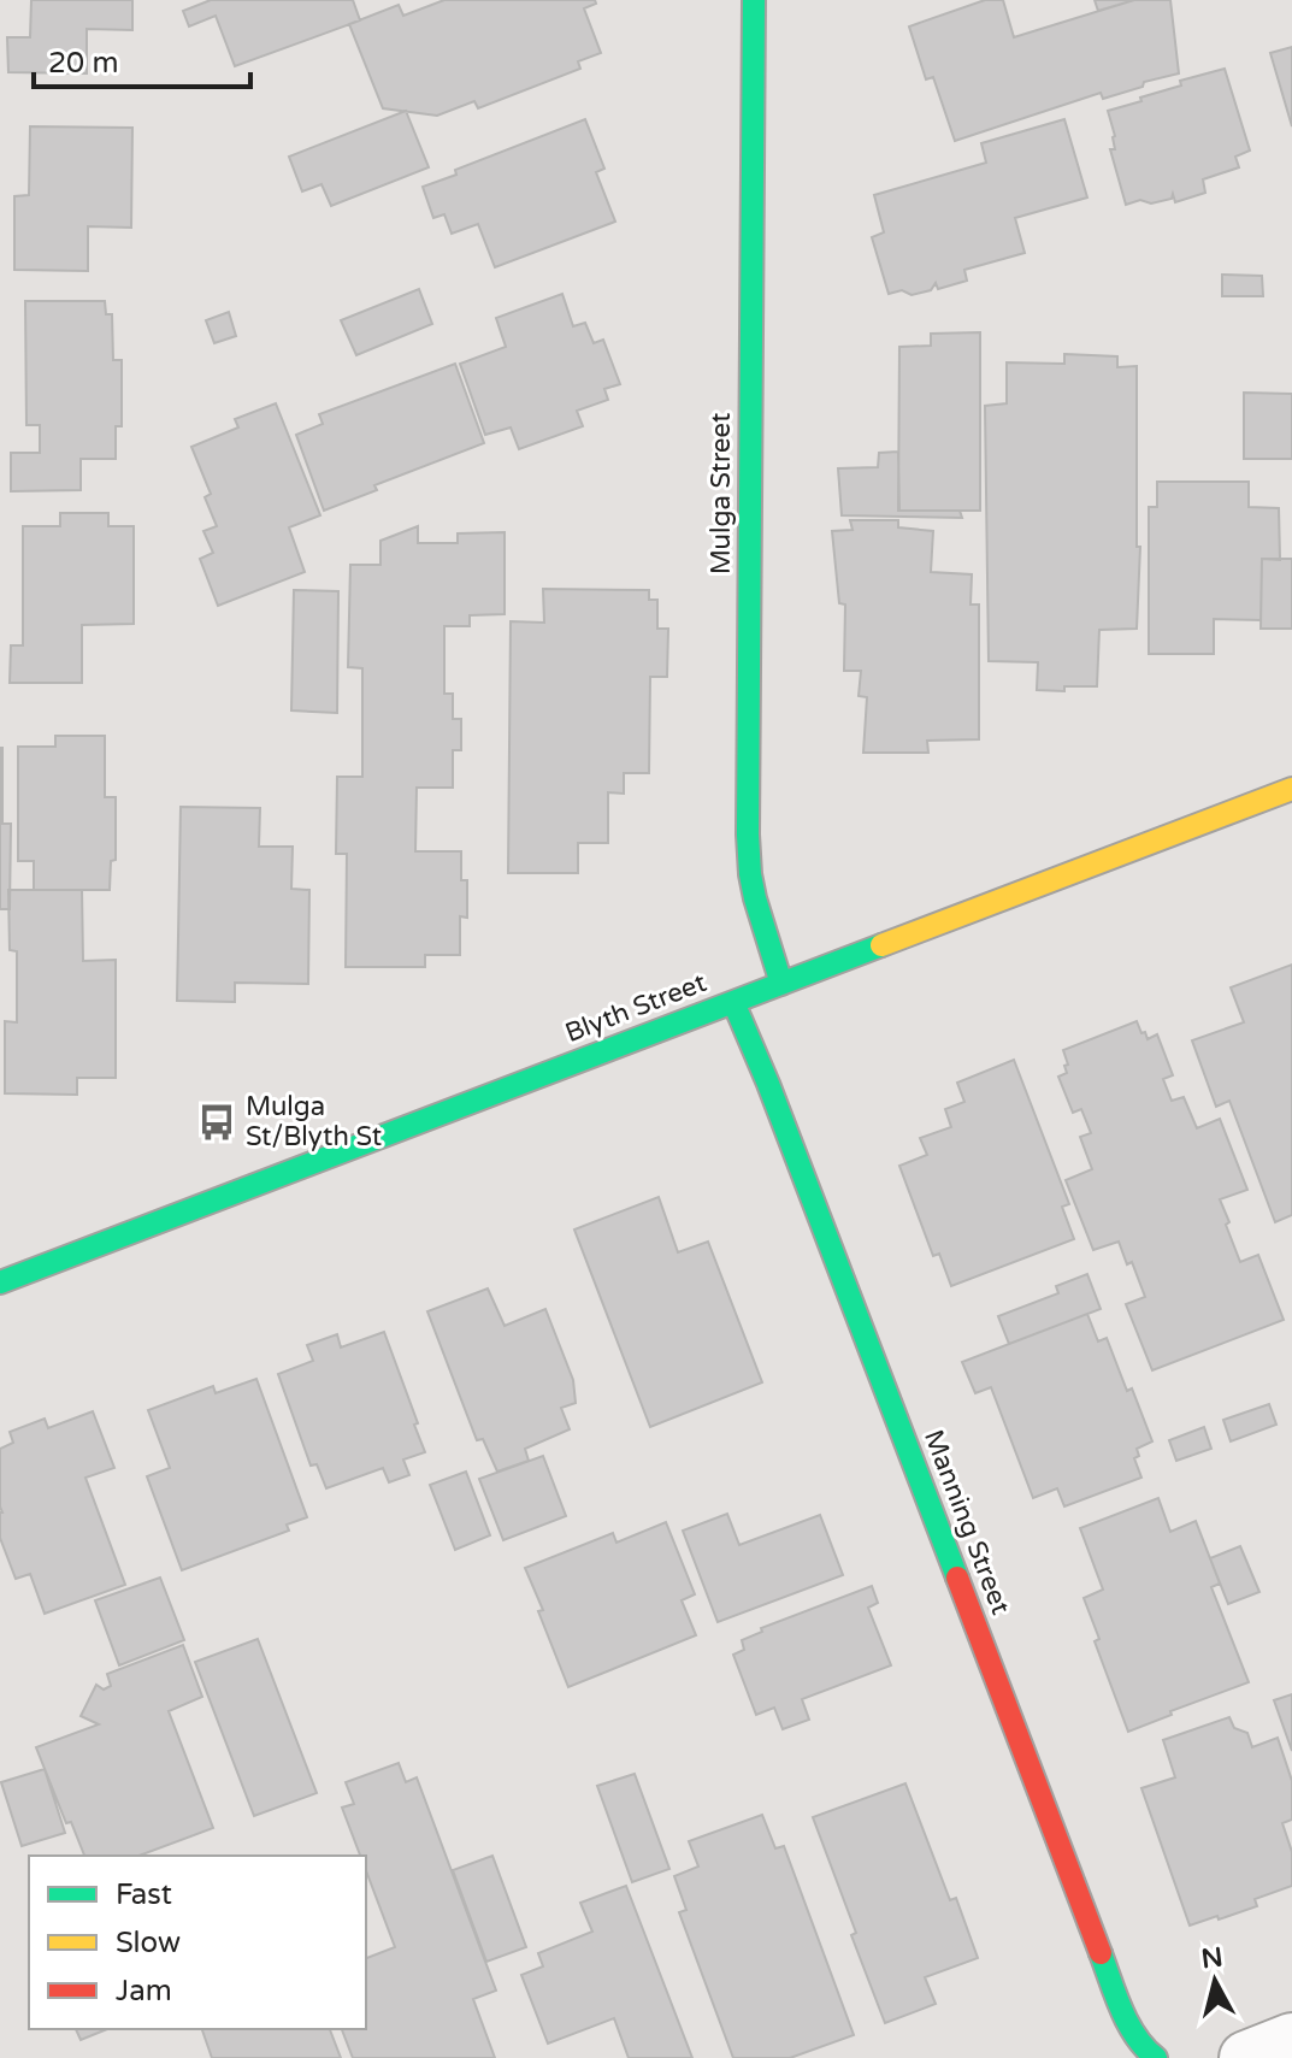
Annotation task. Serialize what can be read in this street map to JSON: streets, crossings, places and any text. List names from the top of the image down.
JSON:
{
  "streets": {
    "street": ["Mulga Street", "Blyth Street", "Manning Street"]
  },
  "crossings": [
    ["Mulga Street", "Blyth Street"],
    ["Blyth Street", "Manning Street"]
  ],
  "places": {
    "bus stop": ["Mulga St/Blyth St"]
  },
  "legend": ["Fast", "Slow", "Jam"],
  "scale_bar": "20 m",
  "north": "top"
}
